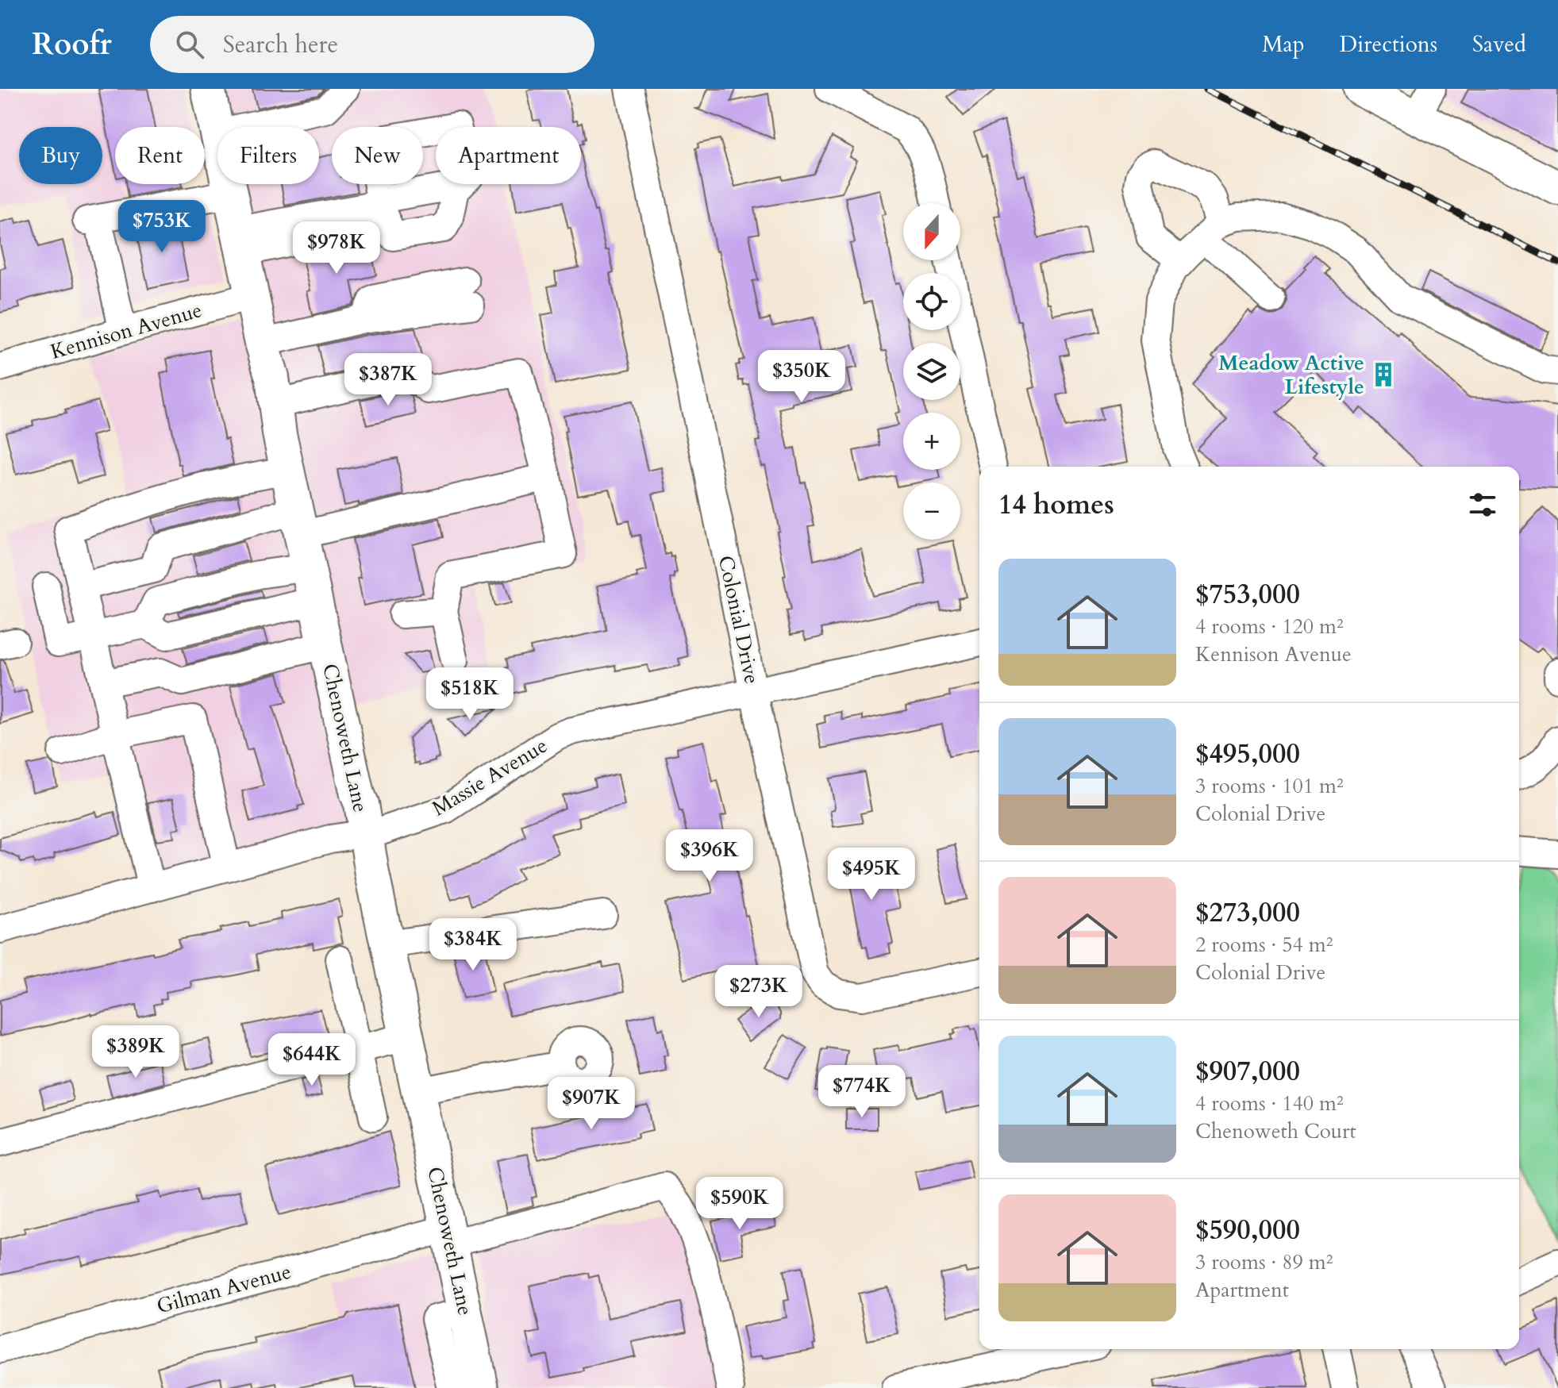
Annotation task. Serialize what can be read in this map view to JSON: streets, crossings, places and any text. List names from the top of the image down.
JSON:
{
  "streets": {
    "main road": ["Chenoweth Lane"],
    "street": [
      "Kennison Avenue",
      "Colonial Drive",
      "Massie Avenue",
      "Gilman Avenue"
    ]
  },
  "crossings": [
    ["Kennison Avenue", "Chenoweth Lane"],
    ["Colonial Drive", "Massie Avenue"],
    ["Chenoweth Lane", "Massie Avenue"],
    ["Chenoweth Lane", "Gilman Avenue"]
  ],
  "places": {
    "building": ["Meadow Active Lifestyle"]
  },
  "north": "bottom",
  "page": {
    "header": "Roofr",
    "search": "Search here",
    "nav": ["Map", "Directions", "Saved"],
    "chip": [
      "Buy",
      "Rent",
      "Filters",
      "New",
      "Apartment"
    ],
    "price": [
      "$753K",
      "$978K",
      "$350K",
      "$387K",
      "$518K",
      "$396K",
      "$495K",
      "$384K",
      "$273K",
      "$389K",
      "$644K",
      "$774K",
      "$907K",
      "$590K"
    ],
    "map_buttons": ["+", "−"],
    "heading": "14 homes",
    "list": [
      {
        "name": "$753,000",
        "note": "4 rooms · 120 m² · Kennison Avenue"
      },
      {
        "name": "$495,000",
        "note": "3 rooms · 101 m² · Colonial Drive"
      },
      {
        "name": "$273,000",
        "note": "2 rooms · 54 m² · Colonial Drive"
      },
      {
        "name": "$907,000",
        "note": "4 rooms · 140 m² · Chenoweth Court"
      },
      {
        "name": "$590,000",
        "note": "3 rooms · 89 m² · Apartment"
      }
    ]
  }
}
